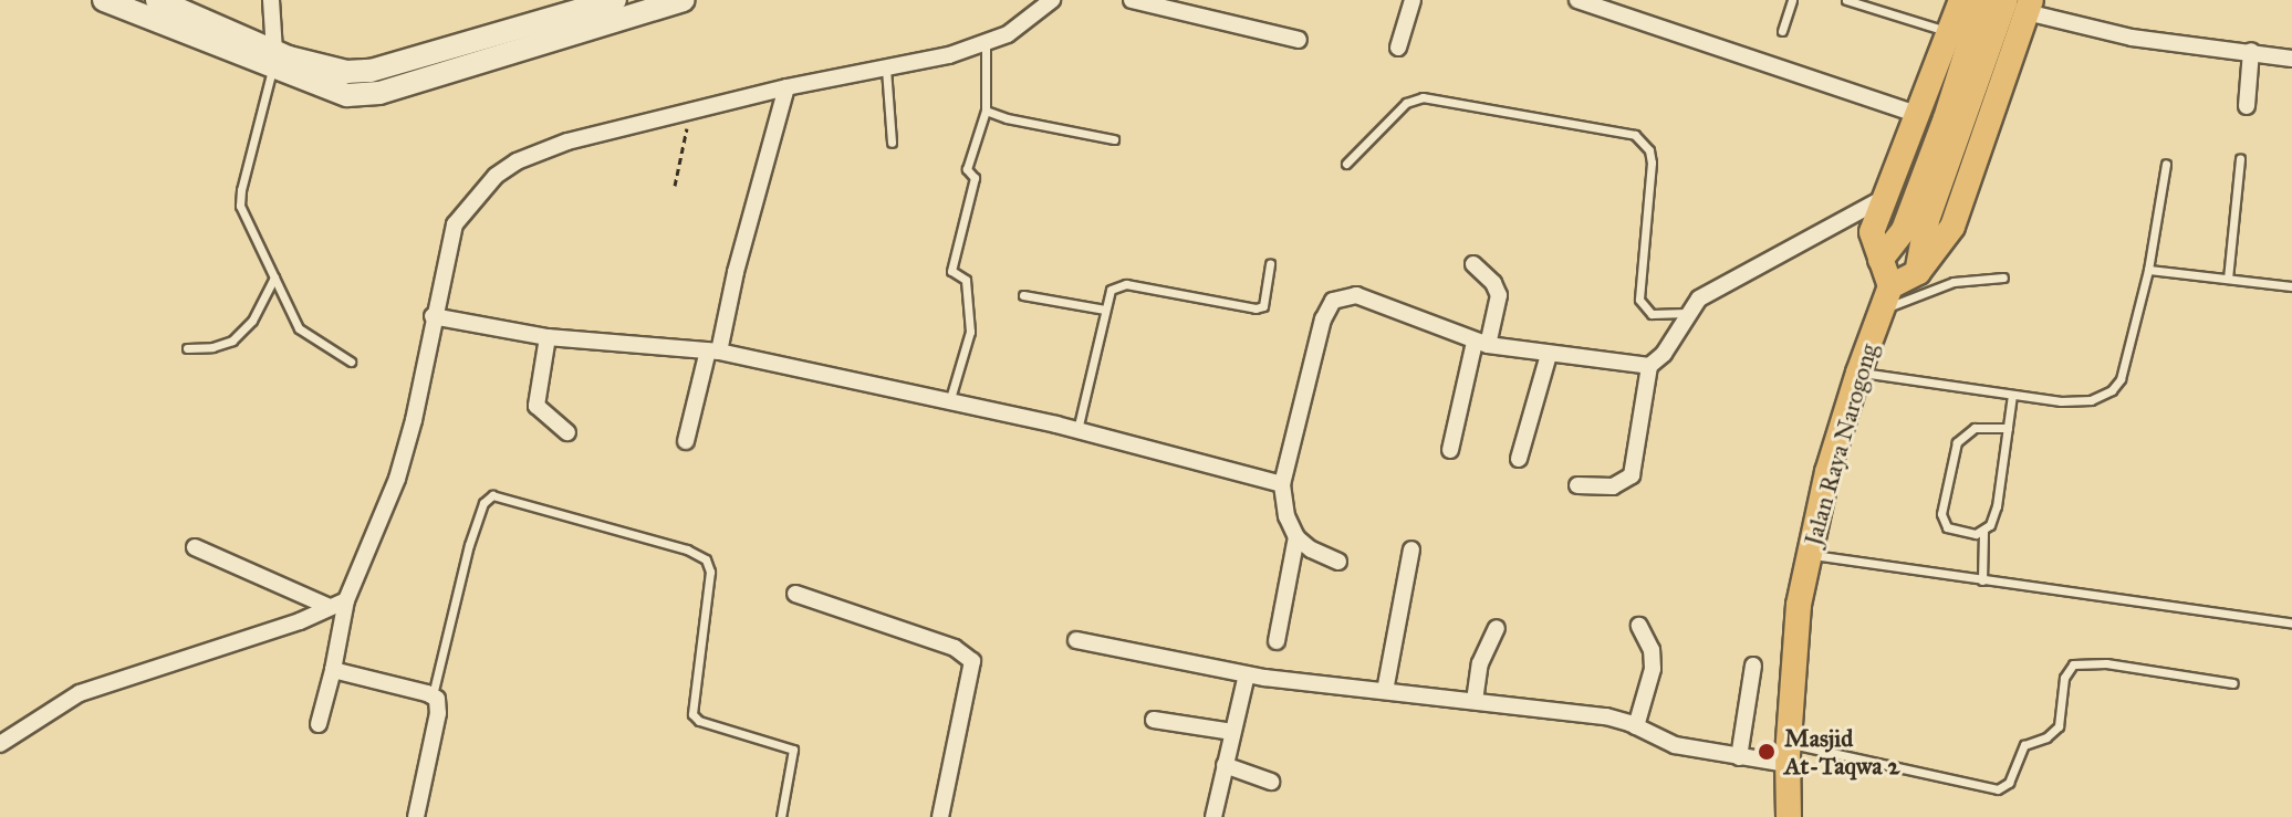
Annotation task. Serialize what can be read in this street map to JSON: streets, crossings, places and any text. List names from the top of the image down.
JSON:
{
  "streets": {
    "main road": ["Jalan Raya Narogong"]
  },
  "places": ["Masjid At-Taqwa 2"]
}
